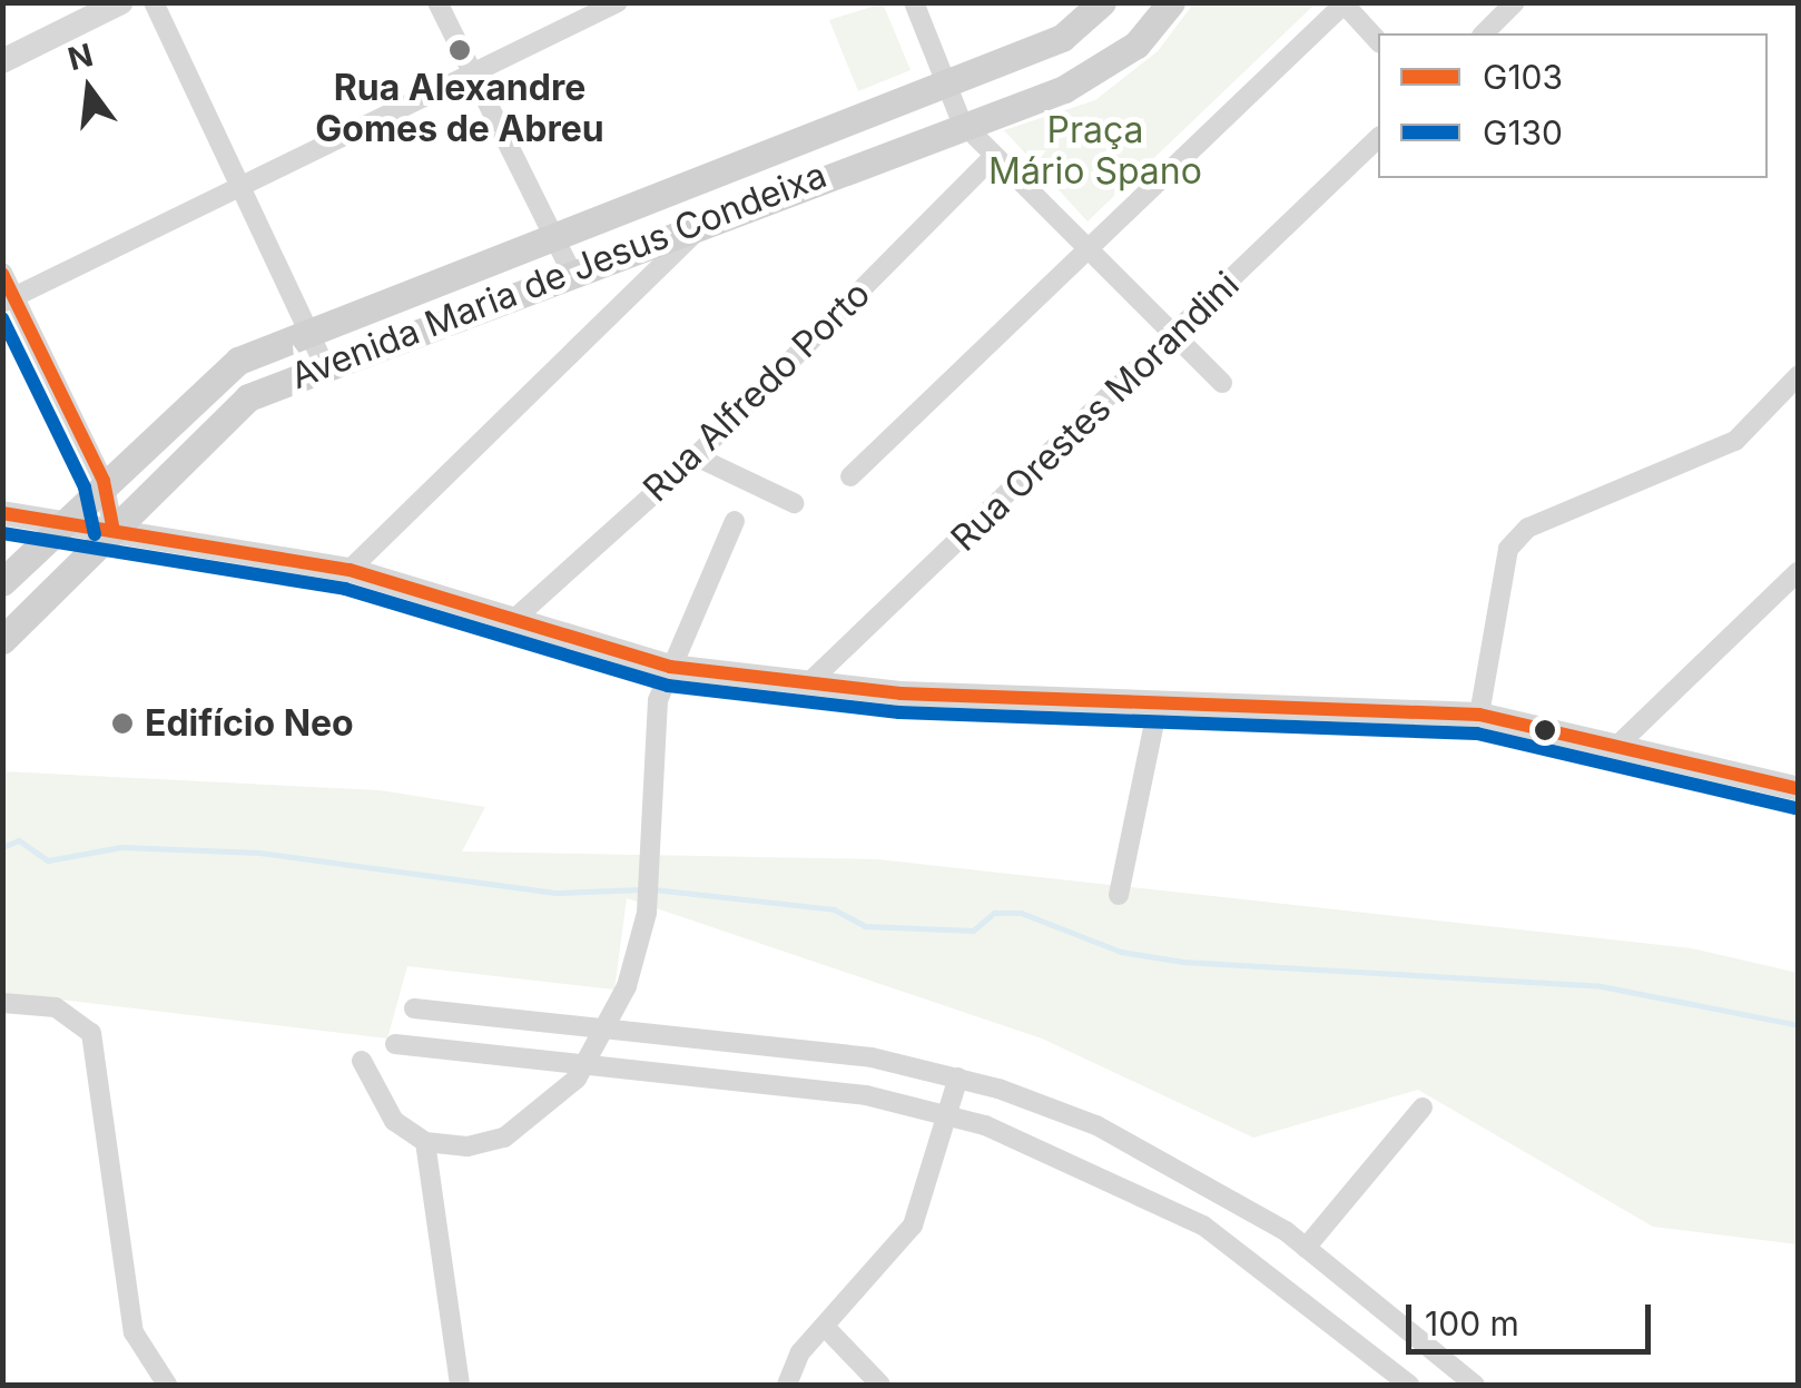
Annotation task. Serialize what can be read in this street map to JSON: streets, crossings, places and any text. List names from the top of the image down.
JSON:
{
  "streets": {
    "main road": ["Avenida Maria de Jesus Condeixa"],
    "street": ["Rua Alfredo Porto", "Rua Orestes Morandini"]
  },
  "parks": ["Praça Mário Spano"],
  "places": ["Rua Alexandre Gomes de Abreu", "Edifício Neo"],
  "lines": ["transit line G103", "transit line G130"],
  "legend": ["G103", "G130"],
  "scale_bar": "100 m",
  "north": "top"
}
